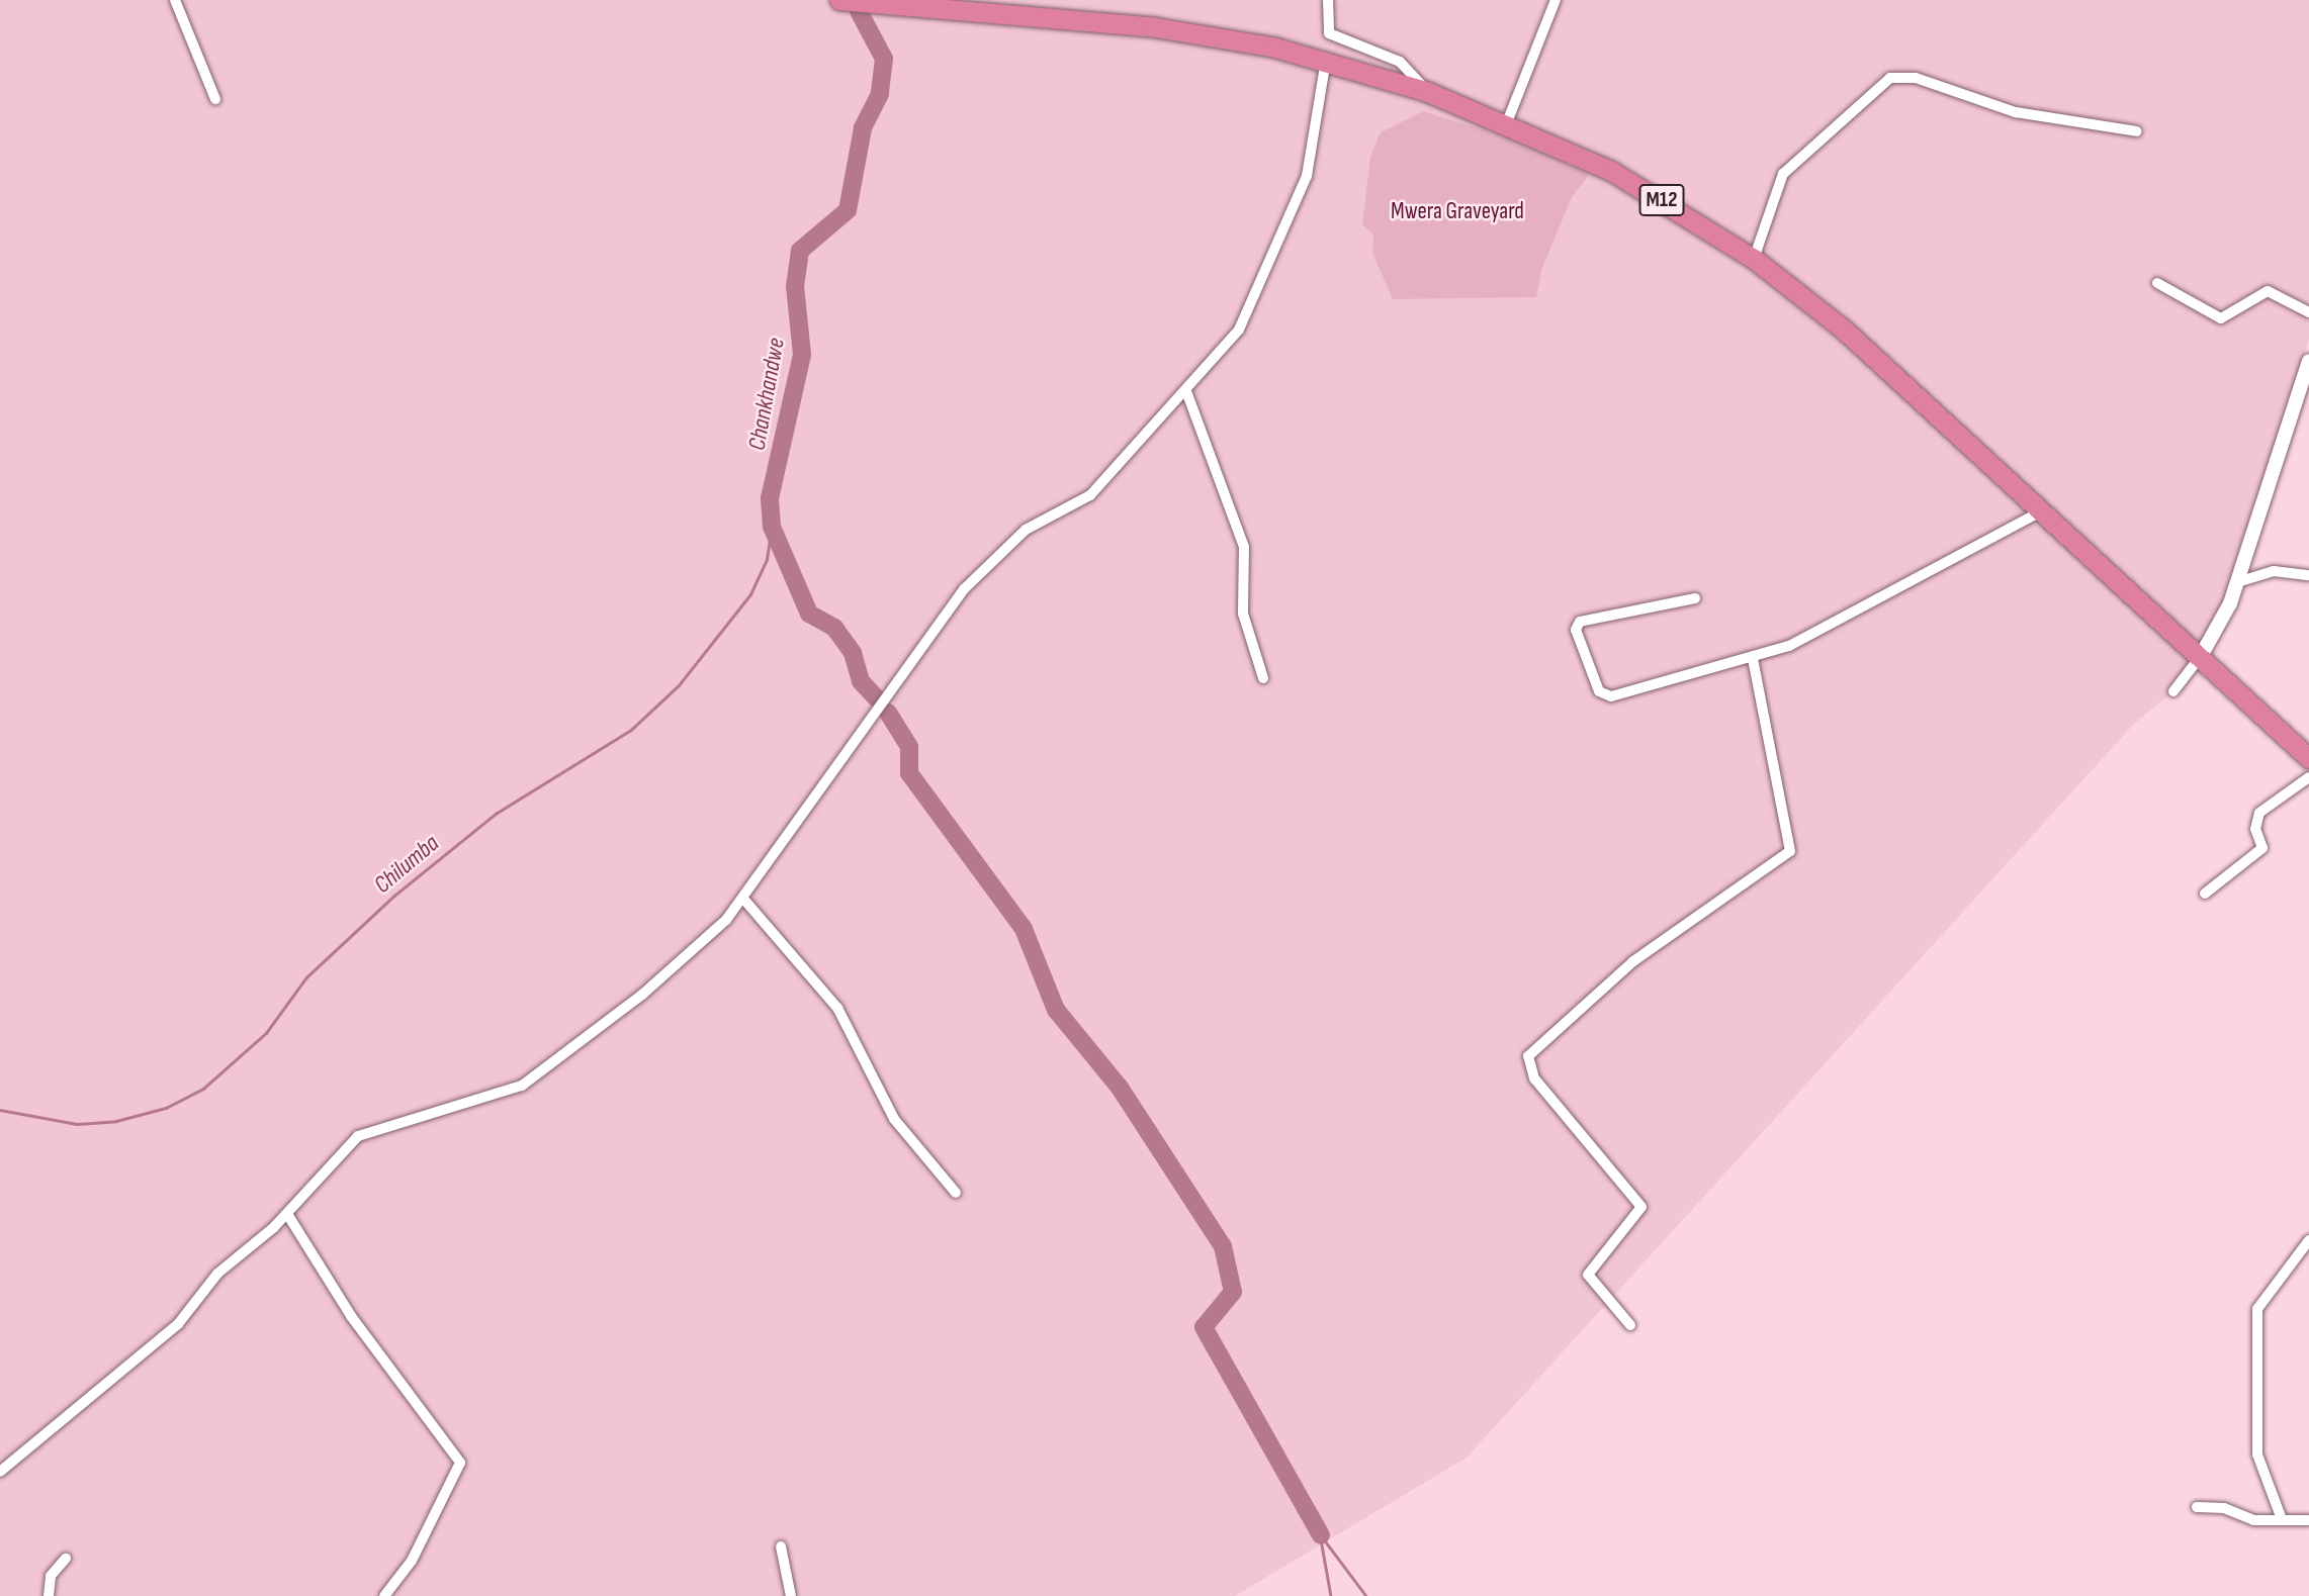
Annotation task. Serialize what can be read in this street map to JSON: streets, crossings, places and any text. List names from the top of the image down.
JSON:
{
  "streets": {
    "highway": ["M12"]
  },
  "water": ["Chankhandwe", "Chilumba"],
  "parks": ["Mwera Graveyard"]
}
